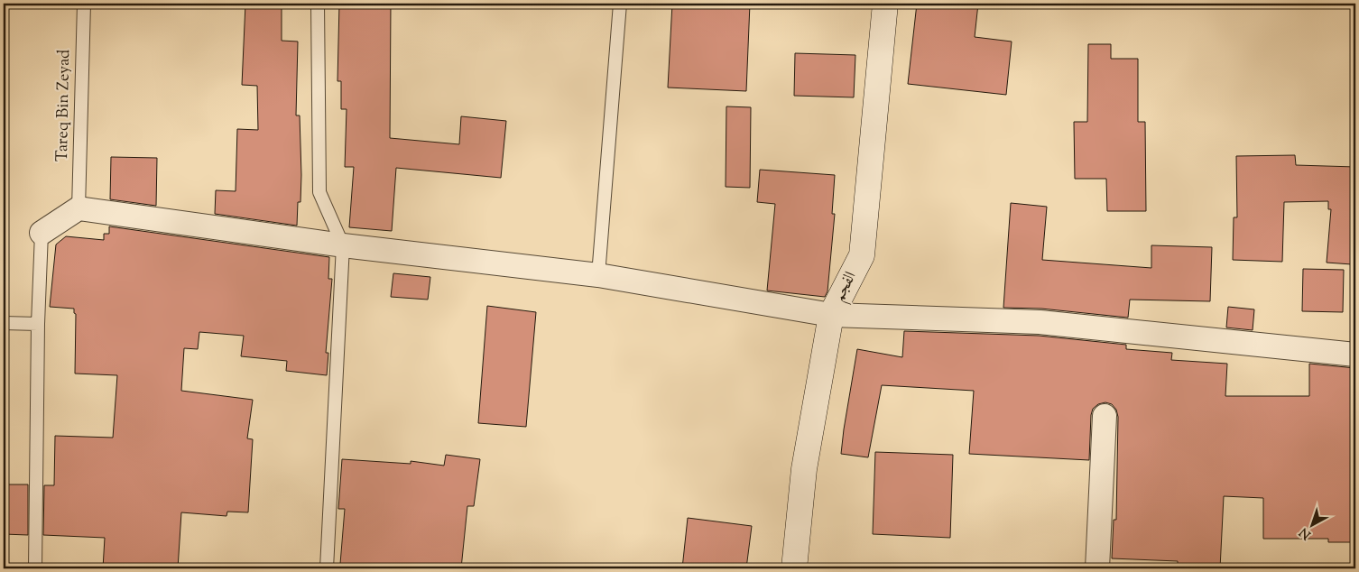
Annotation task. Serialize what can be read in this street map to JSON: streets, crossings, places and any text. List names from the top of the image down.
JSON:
{
  "streets": {
    "main road": ["الفجم"],
    "lane": ["Tareq Bin Zeyad"]
  },
  "north": "bottom left"
}
